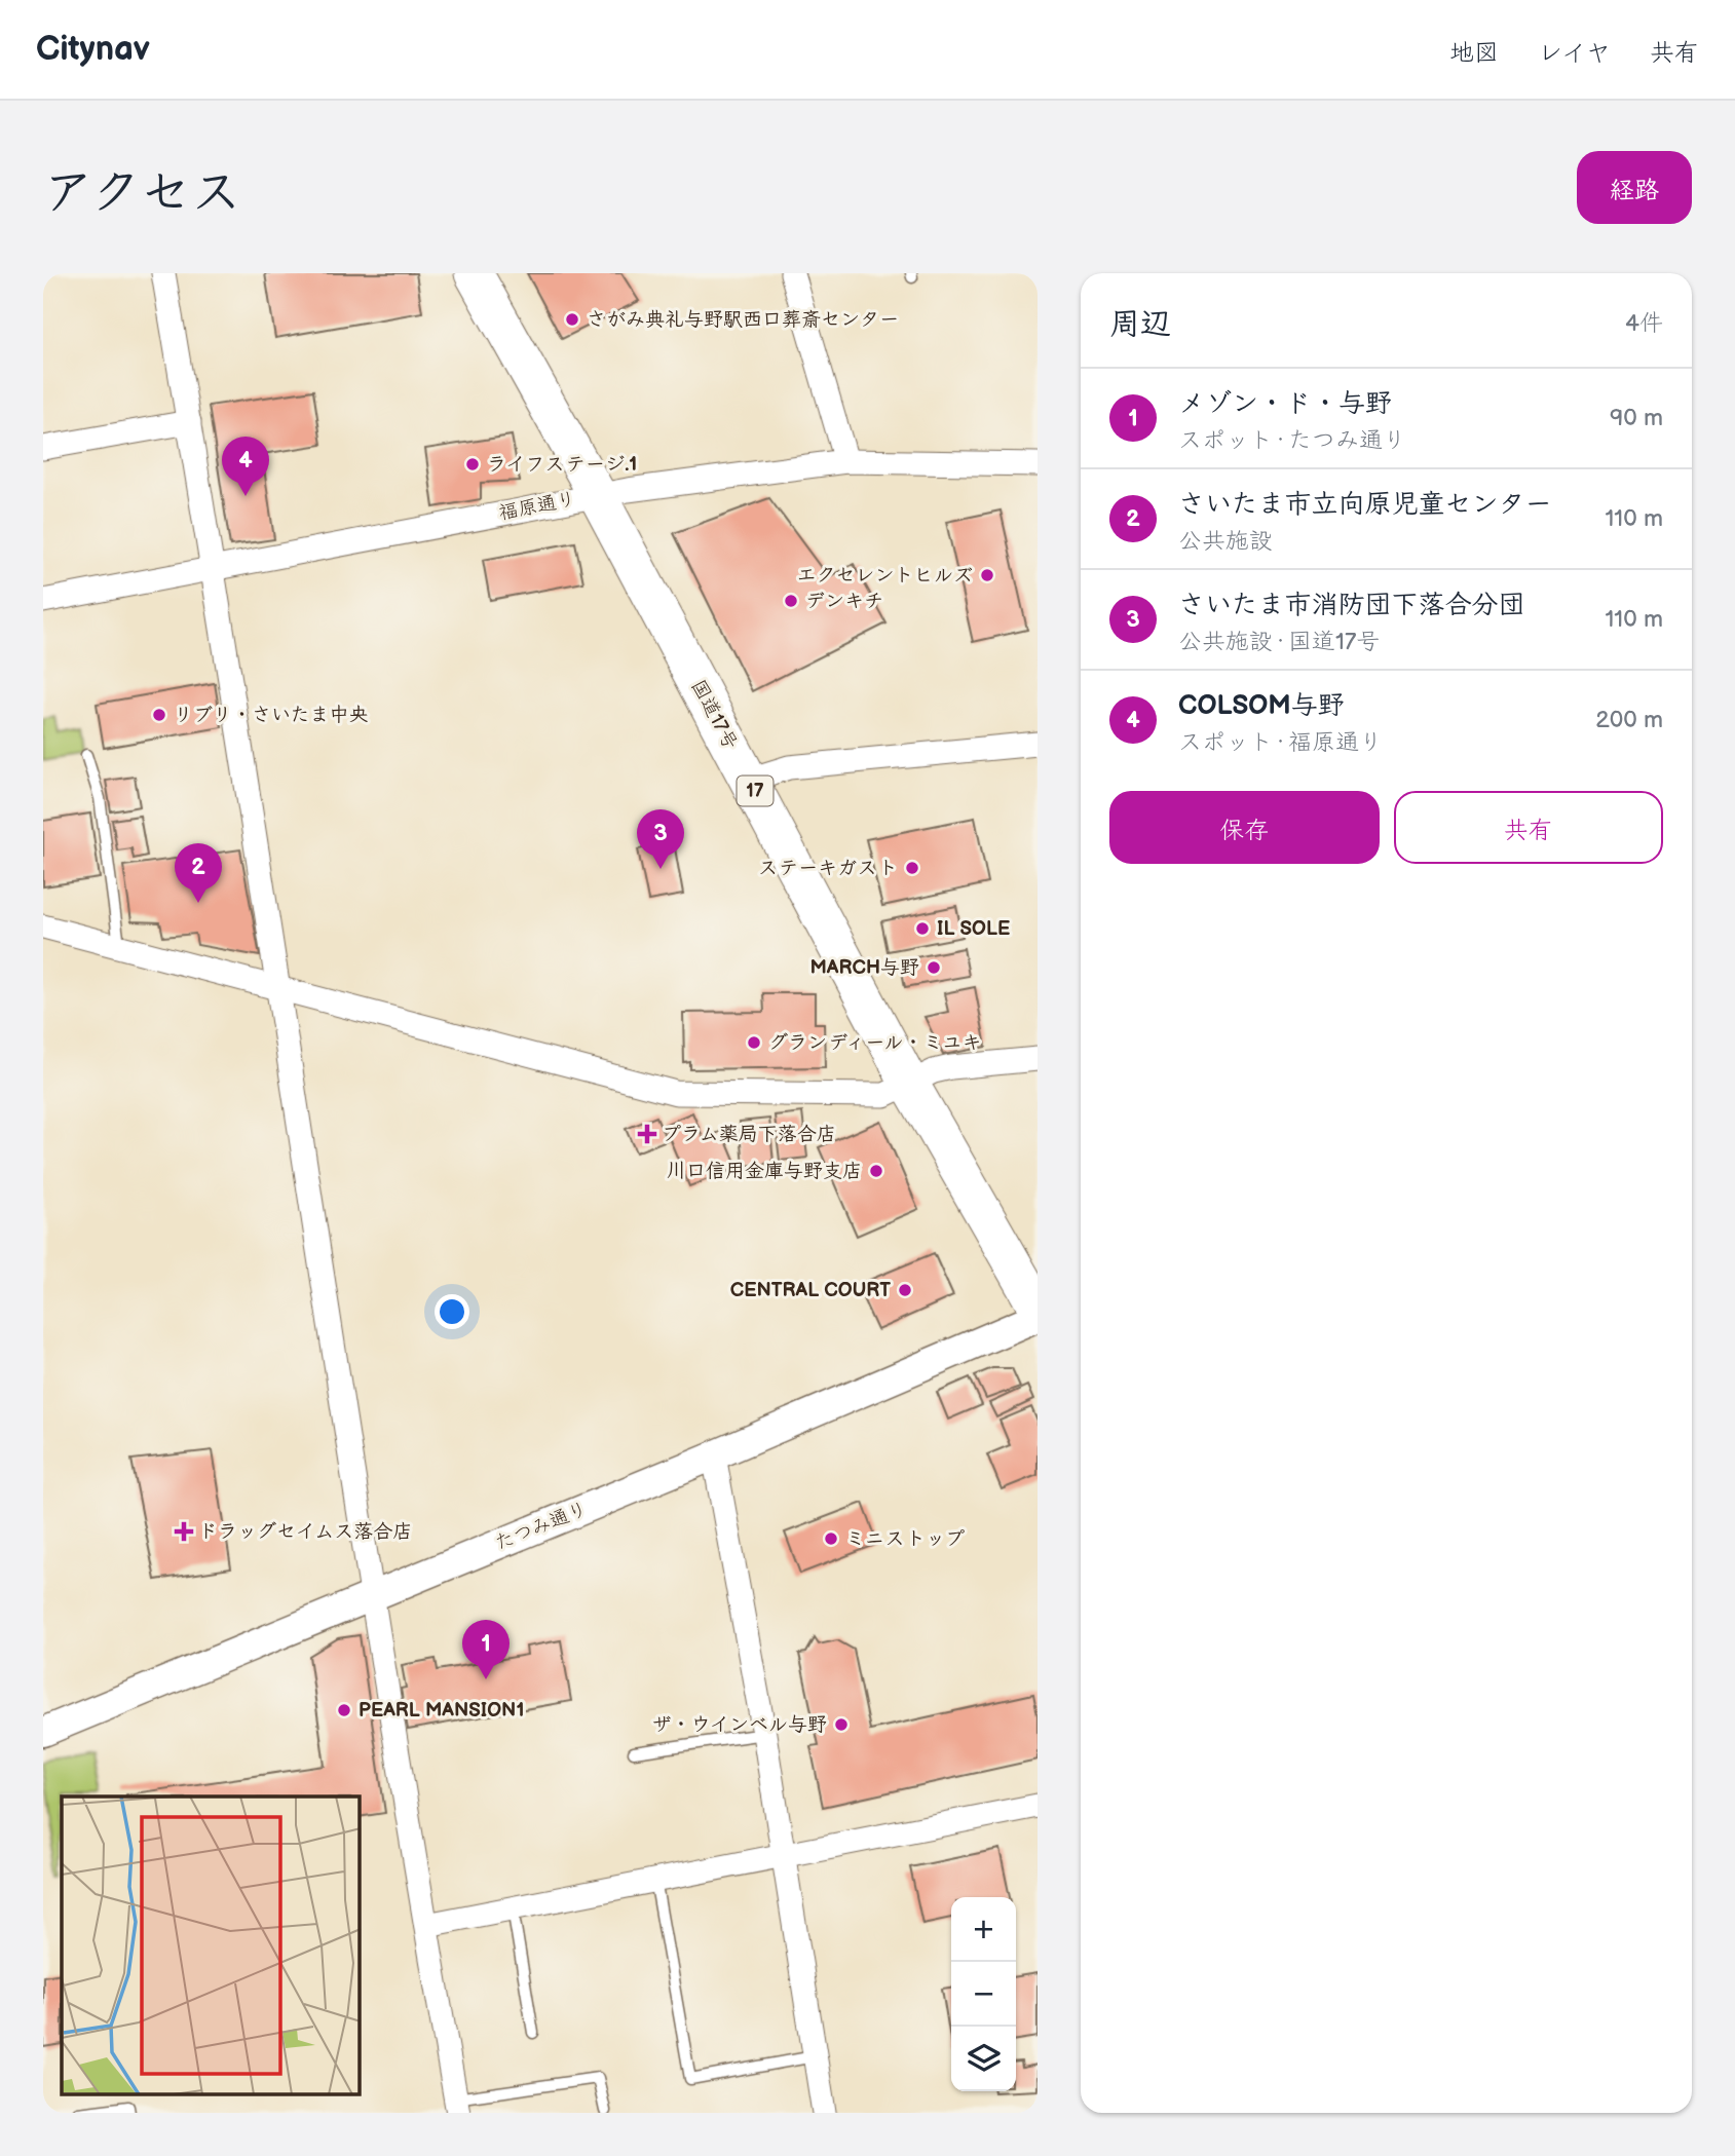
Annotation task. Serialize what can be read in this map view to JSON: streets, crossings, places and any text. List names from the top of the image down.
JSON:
{
  "streets": {
    "highway": ["国道17号", "17"],
    "street": ["福原通り", "たつみ通り"]
  },
  "crossings": [
    ["福原通り", "国道17号"]
  ],
  "places": {
    "other": [
      "さがみ典礼与野駅西口葬斎センター",
      "ライフステージ.1",
      "エクセレントヒルズ",
      "デンキチ",
      "リブリ・さいたま中央",
      "ステーキガスト",
      "IL SOLE",
      "MARCH与野",
      "グランディール・ミユキ",
      "川口信用金庫与野支店",
      "CENTRAL COURT",
      "ミニストップ",
      "PEARL MANSION1",
      "ザ・ウインベル与野"
    ],
    "health": ["プラム薬局下落合店", "ドラッグセイムス落合店"]
  },
  "page": {
    "header": "Citynav",
    "nav": ["地図", "レイヤ", "共有"],
    "title": "アクセス",
    "buttons": [
      "経路",
      ["保存", "共有"]
    ],
    "heading": ["周辺", "4件"],
    "list": [
      {
        "mark": "1",
        "name": "メゾン・ド・与野",
        "note": "スポット · たつみ通り",
        "value": "90 m"
      },
      {
        "mark": "2",
        "name": "さいたま市立向原児童センター",
        "note": "公共施設",
        "value": "110 m"
      },
      {
        "mark": "3",
        "name": "さいたま市消防団下落合分団",
        "note": "公共施設 · 国道17号",
        "value": "110 m"
      },
      {
        "mark": "4",
        "name": "COLSOM与野",
        "note": "スポット · 福原通り",
        "value": "200 m"
      }
    ],
    "pins": [
      "4",
      "3",
      "2",
      "1"
    ],
    "map_buttons": ["+", "−"]
  }
}
